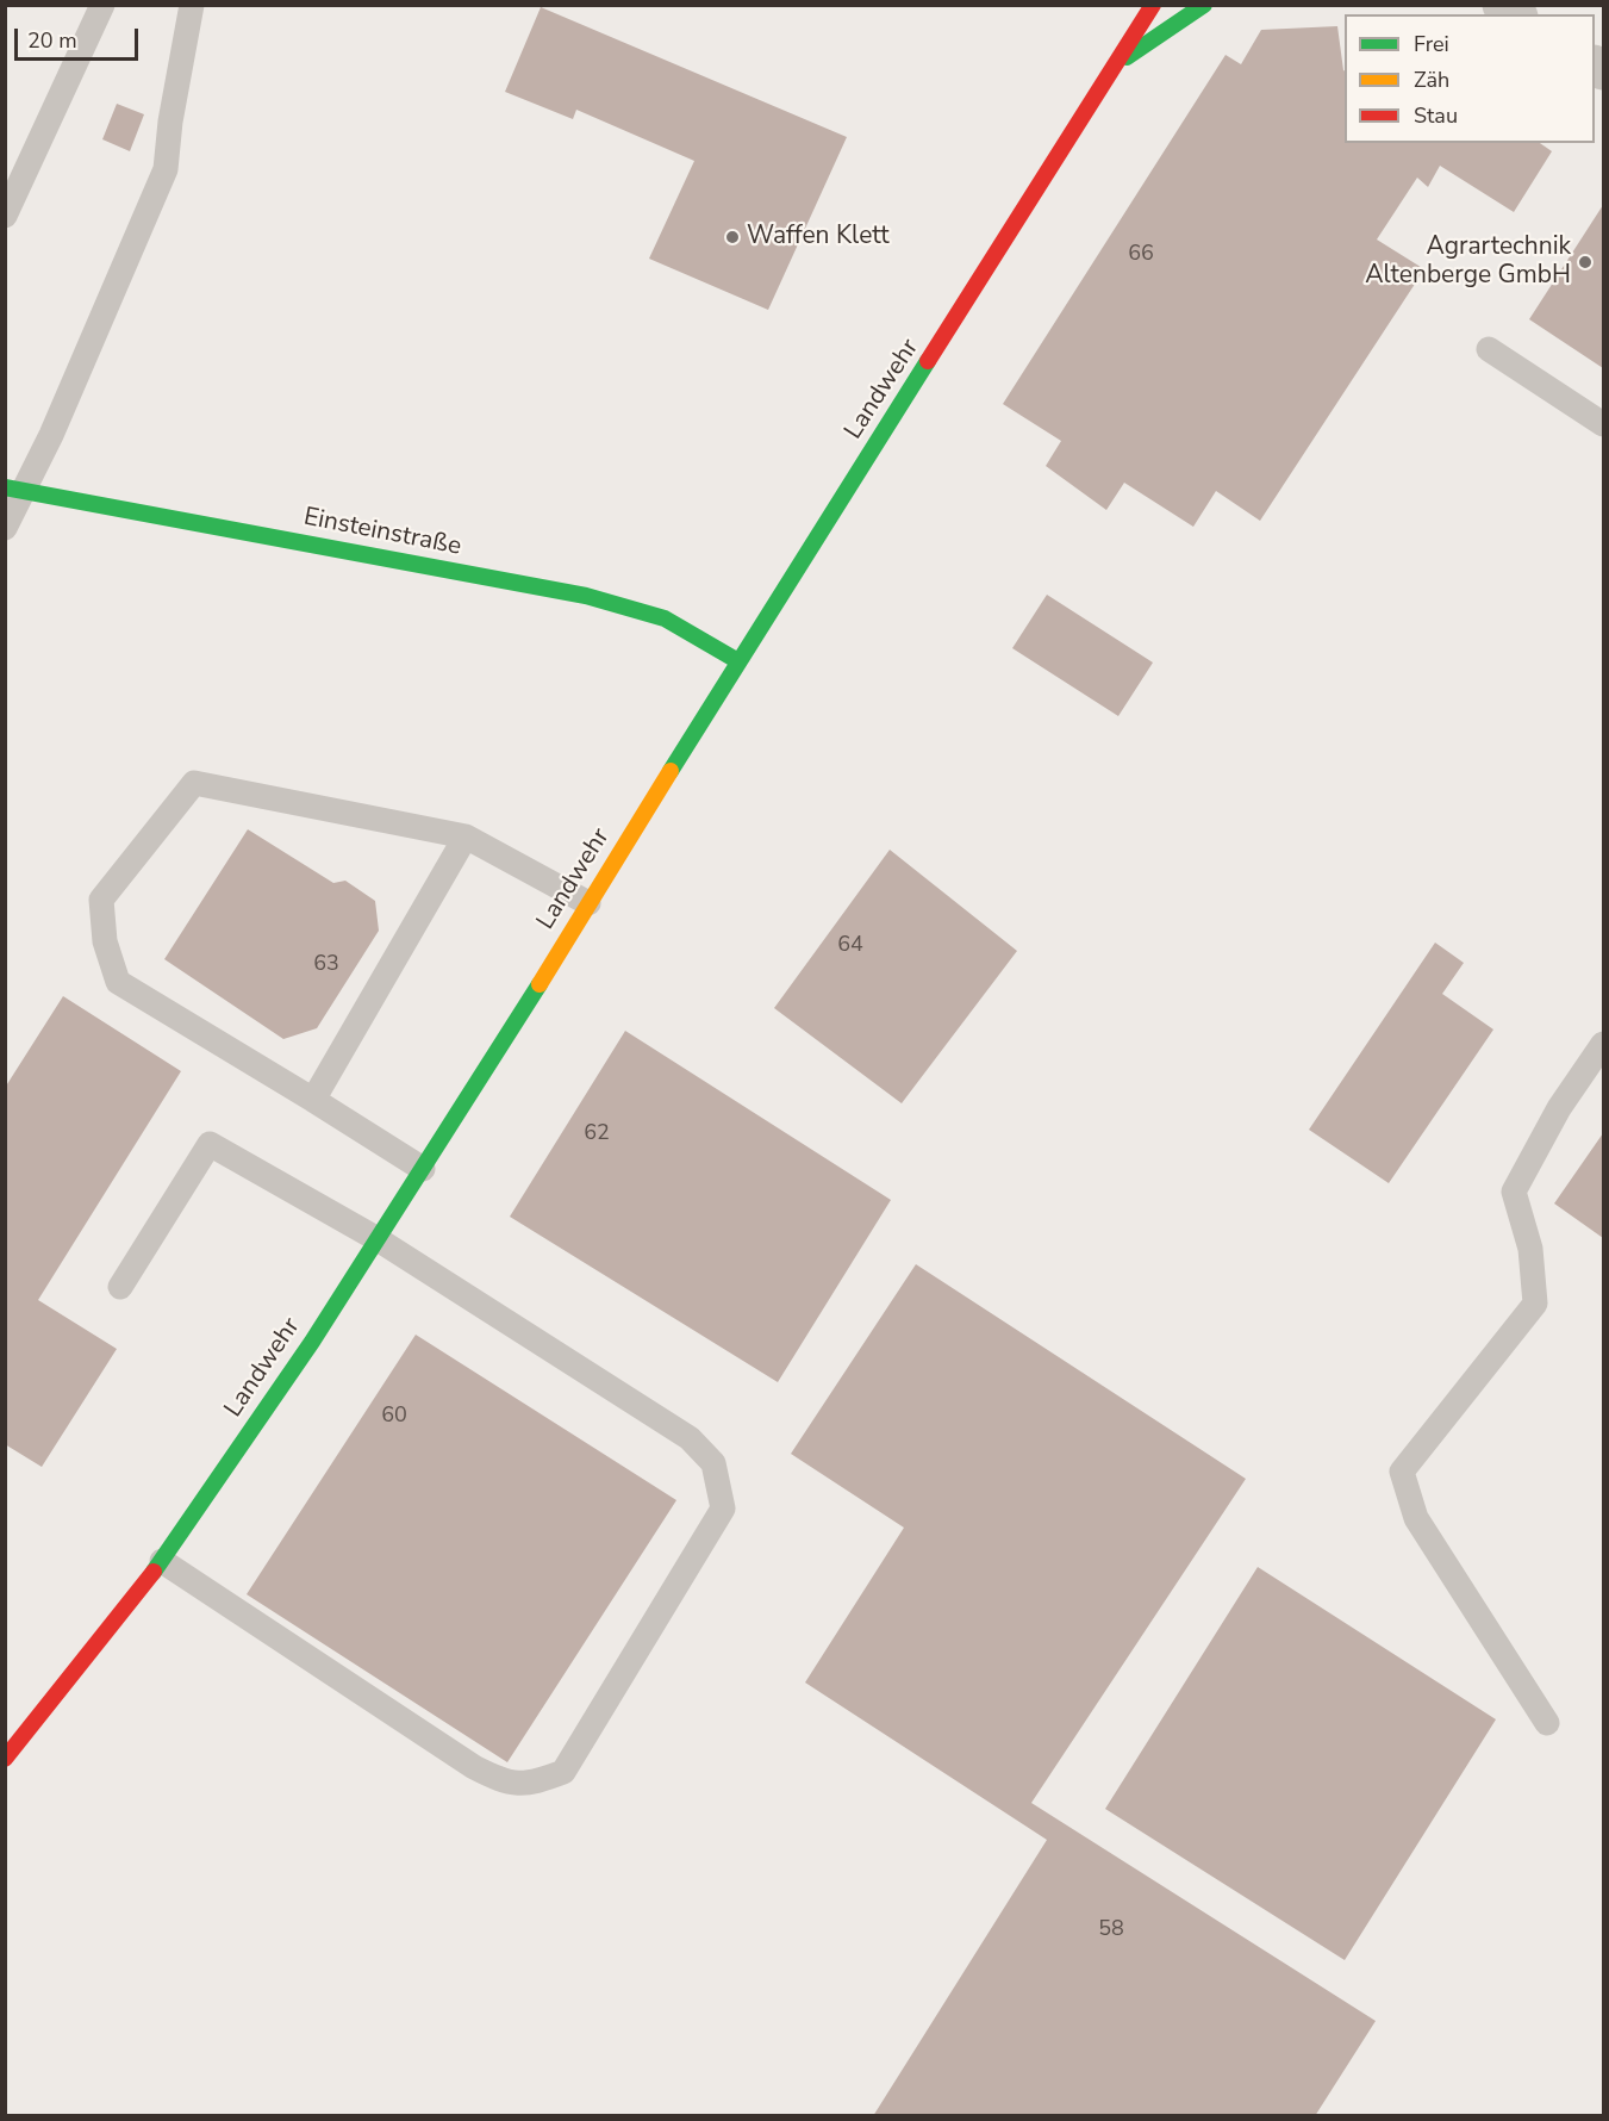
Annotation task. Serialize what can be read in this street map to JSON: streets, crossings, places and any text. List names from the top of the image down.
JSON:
{
  "streets": {
    "main road": ["Landwehr", "Einsteinstraße"]
  },
  "crossings": [
    ["Landwehr", "Einsteinstraße"]
  ],
  "places": ["Waffen Klett", "Agrartechnik Altenberge GmbH"],
  "house_numbers": [
    "66",
    "64",
    "63",
    "62",
    "60",
    "58"
  ],
  "legend": ["Frei", "Zäh", "Stau"],
  "scale_bar": "20 m"
}
